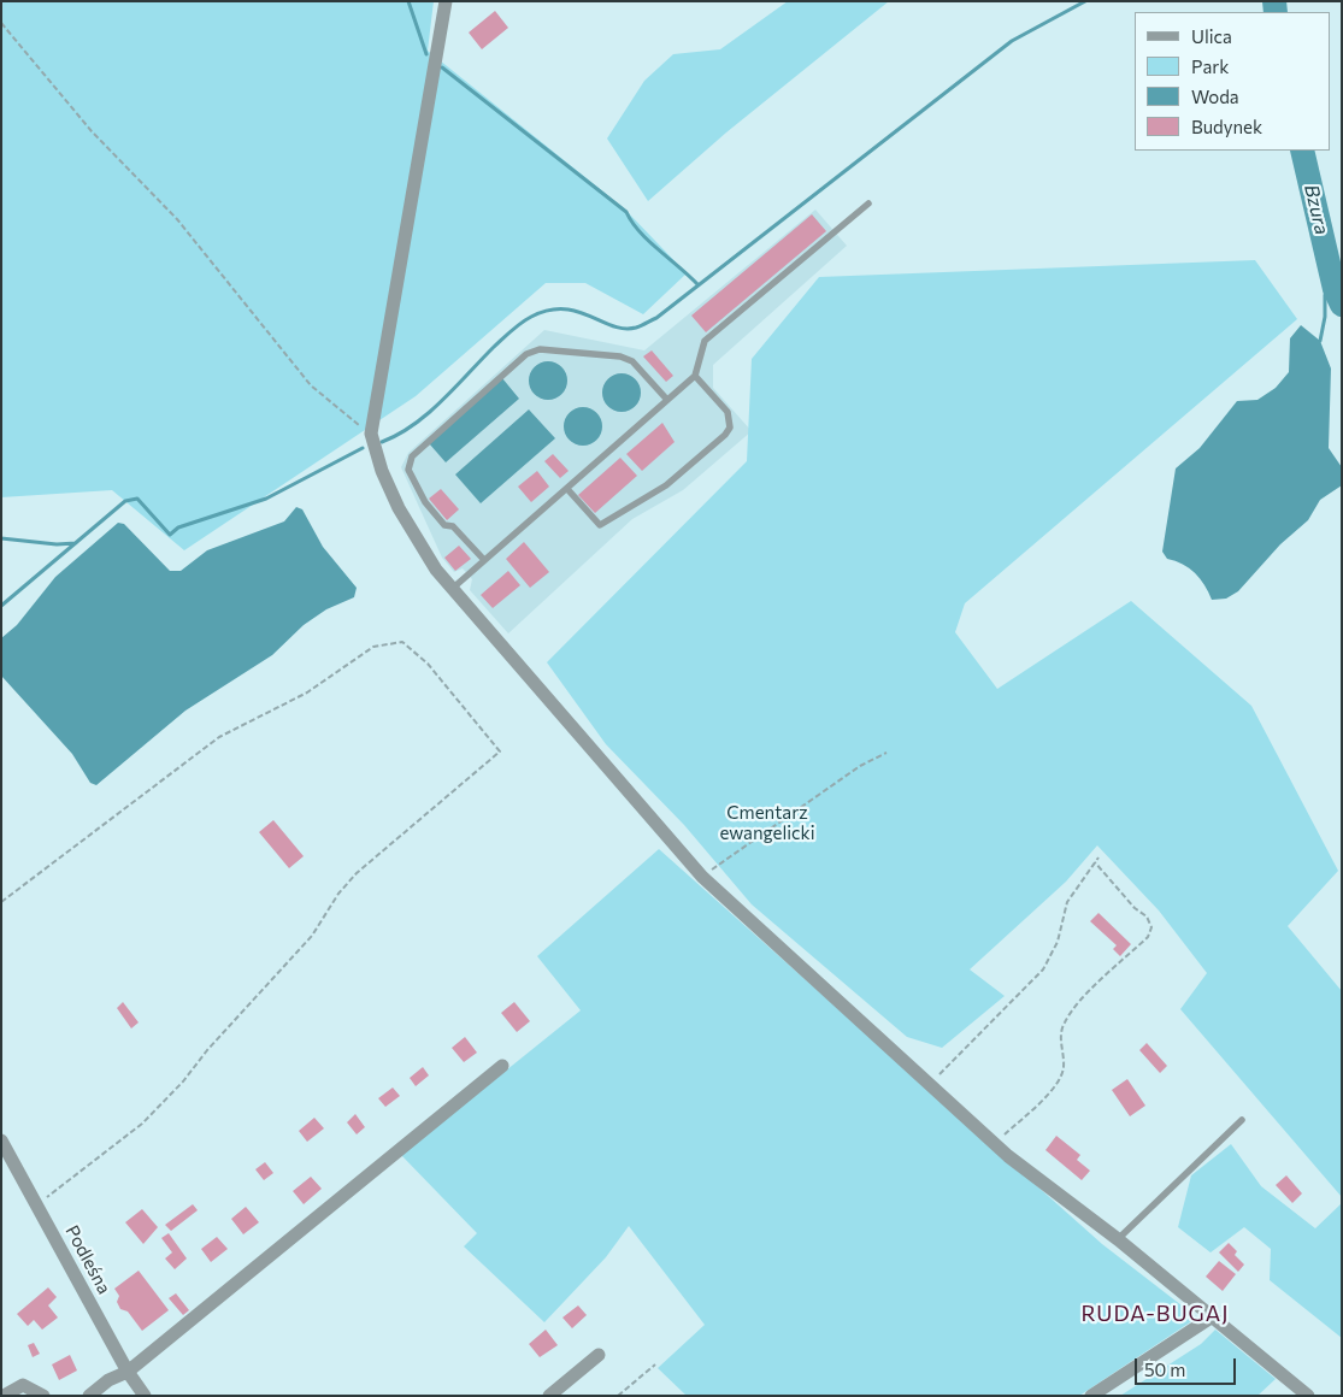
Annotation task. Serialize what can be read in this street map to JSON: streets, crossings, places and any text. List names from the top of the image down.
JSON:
{
  "streets": {
    "street": ["Podleśna"]
  },
  "districts": ["RUDA-BUGAJ"],
  "water": ["Bzura"],
  "parks": ["Cmentarz ewangelicki"],
  "legend": [
    "Ulica",
    "Park",
    "Woda",
    "Budynek"
  ],
  "scale_bar": "50 m"
}
